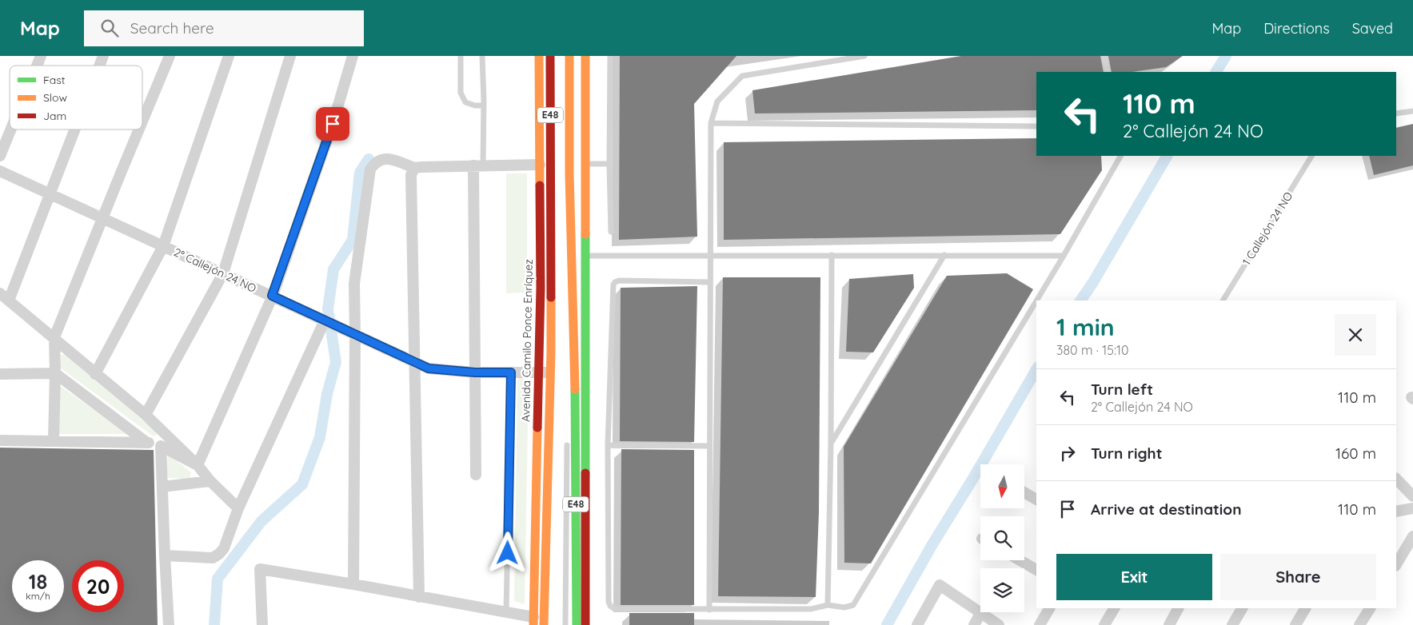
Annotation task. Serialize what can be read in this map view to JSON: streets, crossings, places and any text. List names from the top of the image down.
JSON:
{
  "streets": {
    "main road": ["E48", "Avenida Camilo Ponce Enríquez"],
    "street": ["2° Callejón 24 NO"],
    "lane": ["1 Callejón 24 NO"]
  },
  "crossings": [
    ["2° Callejón 24 NO", "Avenida Camilo Ponce Enríquez"]
  ],
  "legend": ["Fast", "Slow", "Jam"],
  "north": "bottom",
  "page": {
    "header": "Map",
    "search": "Search here",
    "nav": ["Map", "Directions", "Saved"],
    "turn": ["110 m", "2° Callejón 24 NO"],
    "heading": ["1 min", "380 m · 15:10"],
    "list": [
      {
        "name": "Turn left",
        "note": "2° Callejón 24 NO",
        "value": "110 m"
      },
      {
        "name": "Turn right",
        "value": "160 m"
      },
      {
        "name": "Arrive at destination",
        "value": "110 m"
      }
    ],
    "buttons": ["Exit", "Share"],
    "speed": "18 km/h",
    "limit": "20"
  }
}
